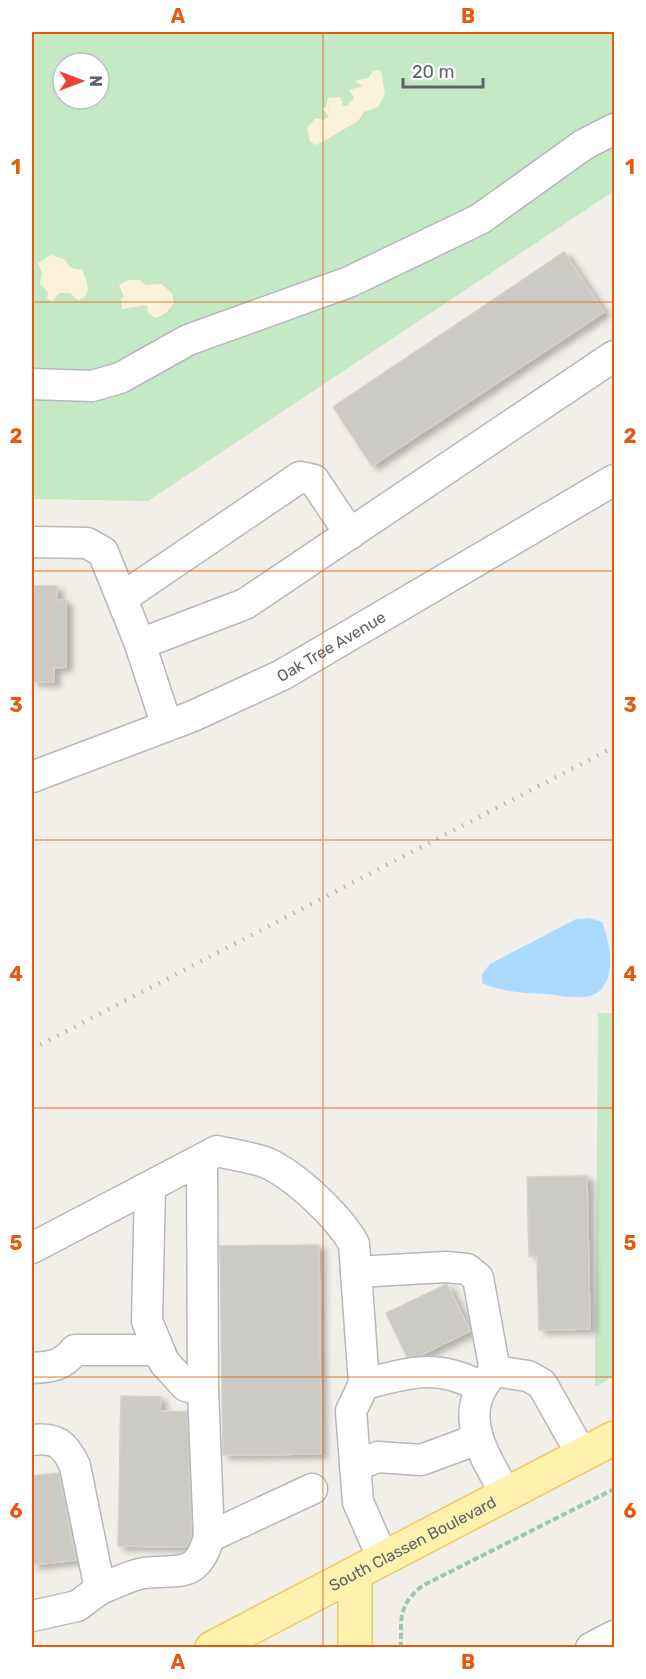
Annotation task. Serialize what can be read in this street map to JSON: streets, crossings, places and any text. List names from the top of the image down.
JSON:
{
  "streets": {
    "main road": ["South Classen Boulevard"],
    "street": ["Oak Tree Avenue"]
  },
  "scale_bar": "20 m",
  "north": "right",
  "grid": {
    "columns": ["A", "B"],
    "rows": [
      "1",
      "2",
      "3",
      "4",
      "5",
      "6"
    ]
  }
}
